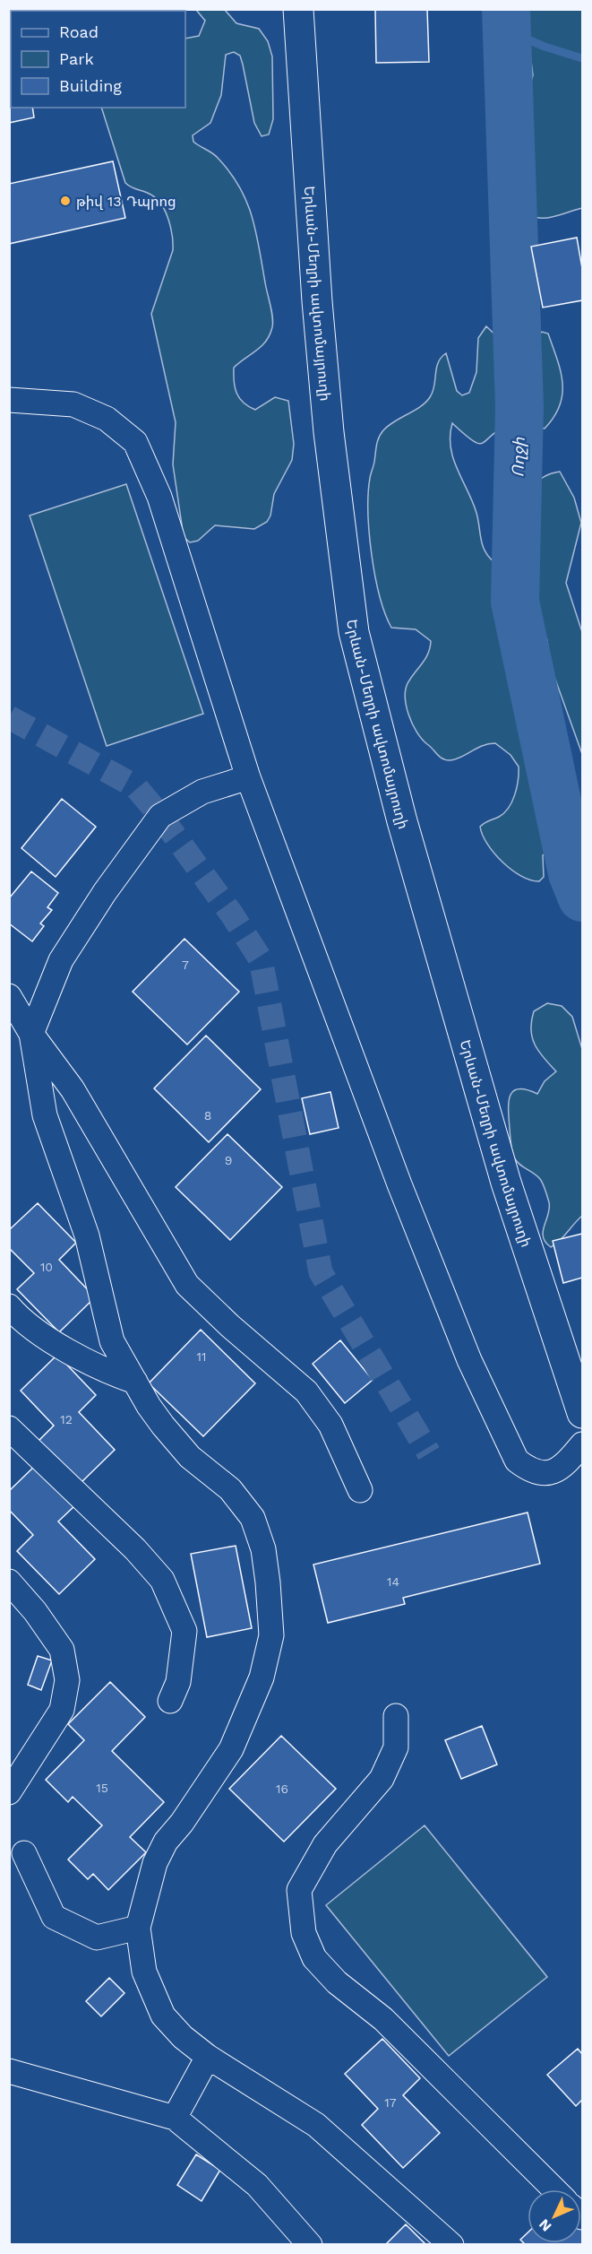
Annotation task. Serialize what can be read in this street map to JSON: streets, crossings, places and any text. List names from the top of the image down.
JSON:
{
  "streets": {
    "highway": ["Երևան-Մեղրի ավտոմայրուղի"]
  },
  "water": ["Ողջի"],
  "places": ["թիվ 13 Դպրոց"],
  "house_numbers": [
    "7",
    "8",
    "9",
    "10",
    "11",
    "12",
    "14",
    "15",
    "16",
    "17"
  ],
  "legend": ["Road", "Park", "Building"],
  "north": "bottom left"
}
